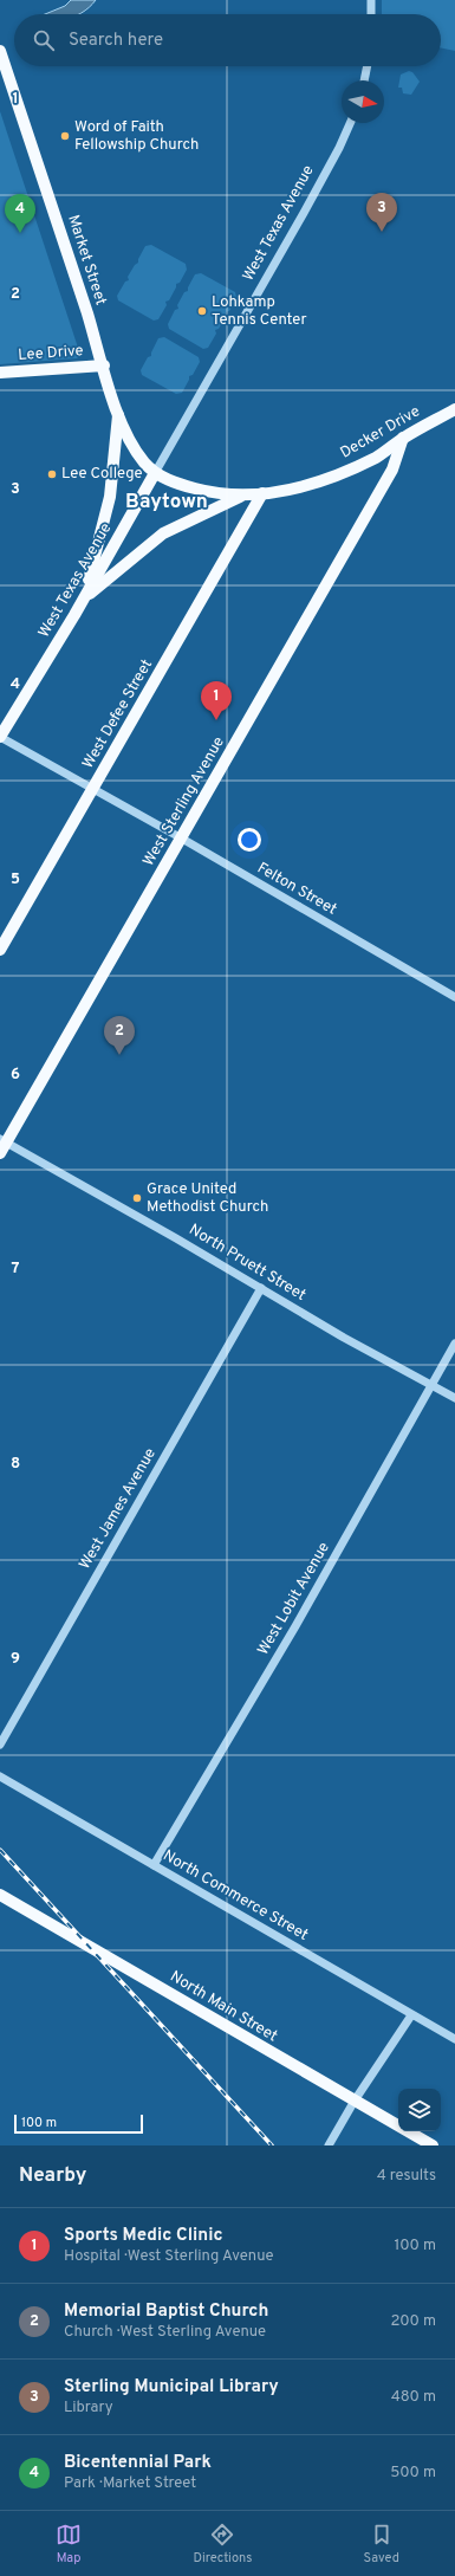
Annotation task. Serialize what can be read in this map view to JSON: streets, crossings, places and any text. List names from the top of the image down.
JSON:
{
  "streets": {
    "main road": [
      "West Texas Avenue",
      "Market Street",
      "Lee Drive",
      "Decker Drive",
      "West Defee Street",
      "West Sterling Avenue",
      "North Main Street"
    ],
    "street": [
      "Felton Street",
      "North Pruett Street",
      "West James Avenue",
      "West Lobit Avenue",
      "North Commerce Street"
    ]
  },
  "crossings": [
    ["West Texas Avenue", "Market Street"],
    ["West Texas Avenue", "Decker Drive"],
    ["West Texas Avenue", "Felton Street"],
    ["Market Street", "Lee Drive"],
    ["Market Street", "Decker Drive"],
    ["Decker Drive", "West Defee Street"],
    ["Decker Drive", "West Sterling Avenue"],
    ["West Defee Street", "Felton Street"],
    ["West Sterling Avenue", "Felton Street"],
    ["West Sterling Avenue", "North Pruett Street"],
    ["North Pruett Street", "West James Avenue"],
    ["North Pruett Street", "West Lobit Avenue"],
    ["West Lobit Avenue", "North Commerce Street"]
  ],
  "districts": ["Baytown"],
  "places": [
    "Word of Faith Fellowship Church",
    "Lohkamp Tennis Center",
    "Lee College",
    "Grace United Methodist Church"
  ],
  "scale_bar": "100 m",
  "north": "right",
  "page": {
    "search": "Search here",
    "pins": [
      "3",
      "4",
      "1",
      "2"
    ],
    "scale": "100 m",
    "heading": ["Nearby", "4 results"],
    "list": [
      {
        "mark": "1",
        "name": "Sports Medic Clinic",
        "note": "Hospital · West Sterling Avenue",
        "value": "100 m"
      },
      {
        "mark": "2",
        "name": "Memorial Baptist Church",
        "note": "Church · West Sterling Avenue",
        "value": "200 m"
      },
      {
        "mark": "3",
        "name": "Sterling Municipal Library",
        "note": "Library",
        "value": "480 m"
      },
      {
        "mark": "4",
        "name": "Bicentennial Park",
        "note": "Park · Market Street",
        "value": "500 m"
      }
    ],
    "nav": ["Map", "Directions", "Saved"]
  },
  "grid": {
    "rows": [
      "1",
      "2",
      "3",
      "4",
      "5",
      "6",
      "7",
      "8",
      "9"
    ]
  }
}
